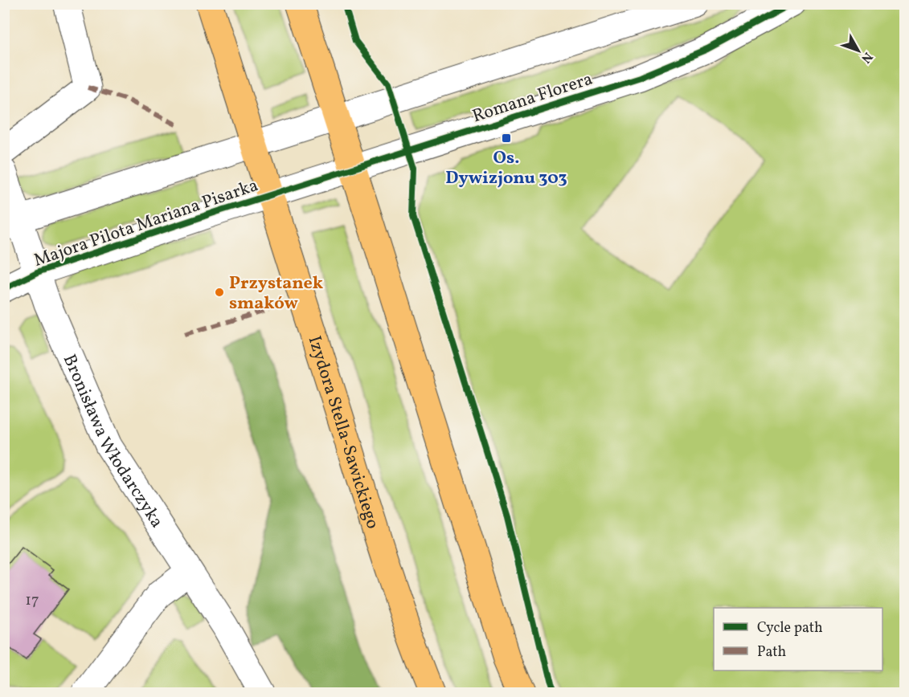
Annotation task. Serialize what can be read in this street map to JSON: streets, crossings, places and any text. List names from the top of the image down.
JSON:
{
  "streets": {
    "main road": ["Izydora Stella-Sawickiego"],
    "street": ["Romana Florera", "Majora Pilota Mariana Pisarka", "Bronisława Włodarczyka"]
  },
  "crossings": [
    ["Romana Florera", "Majora Pilota Mariana Pisarka"],
    ["Romana Florera", "Izydora Stella-Sawickiego"],
    ["Majora Pilota Mariana Pisarka", "Izydora Stella-Sawickiego"],
    ["Majora Pilota Mariana Pisarka", "Bronisława Włodarczyka"]
  ],
  "places": {
    "transit": ["Os. Dywizjonu 303"],
    "other": ["Przystanek smaków"]
  },
  "house_numbers": ["17"],
  "legend": ["Cycle path", "Path"],
  "north": "bottom right"
}
